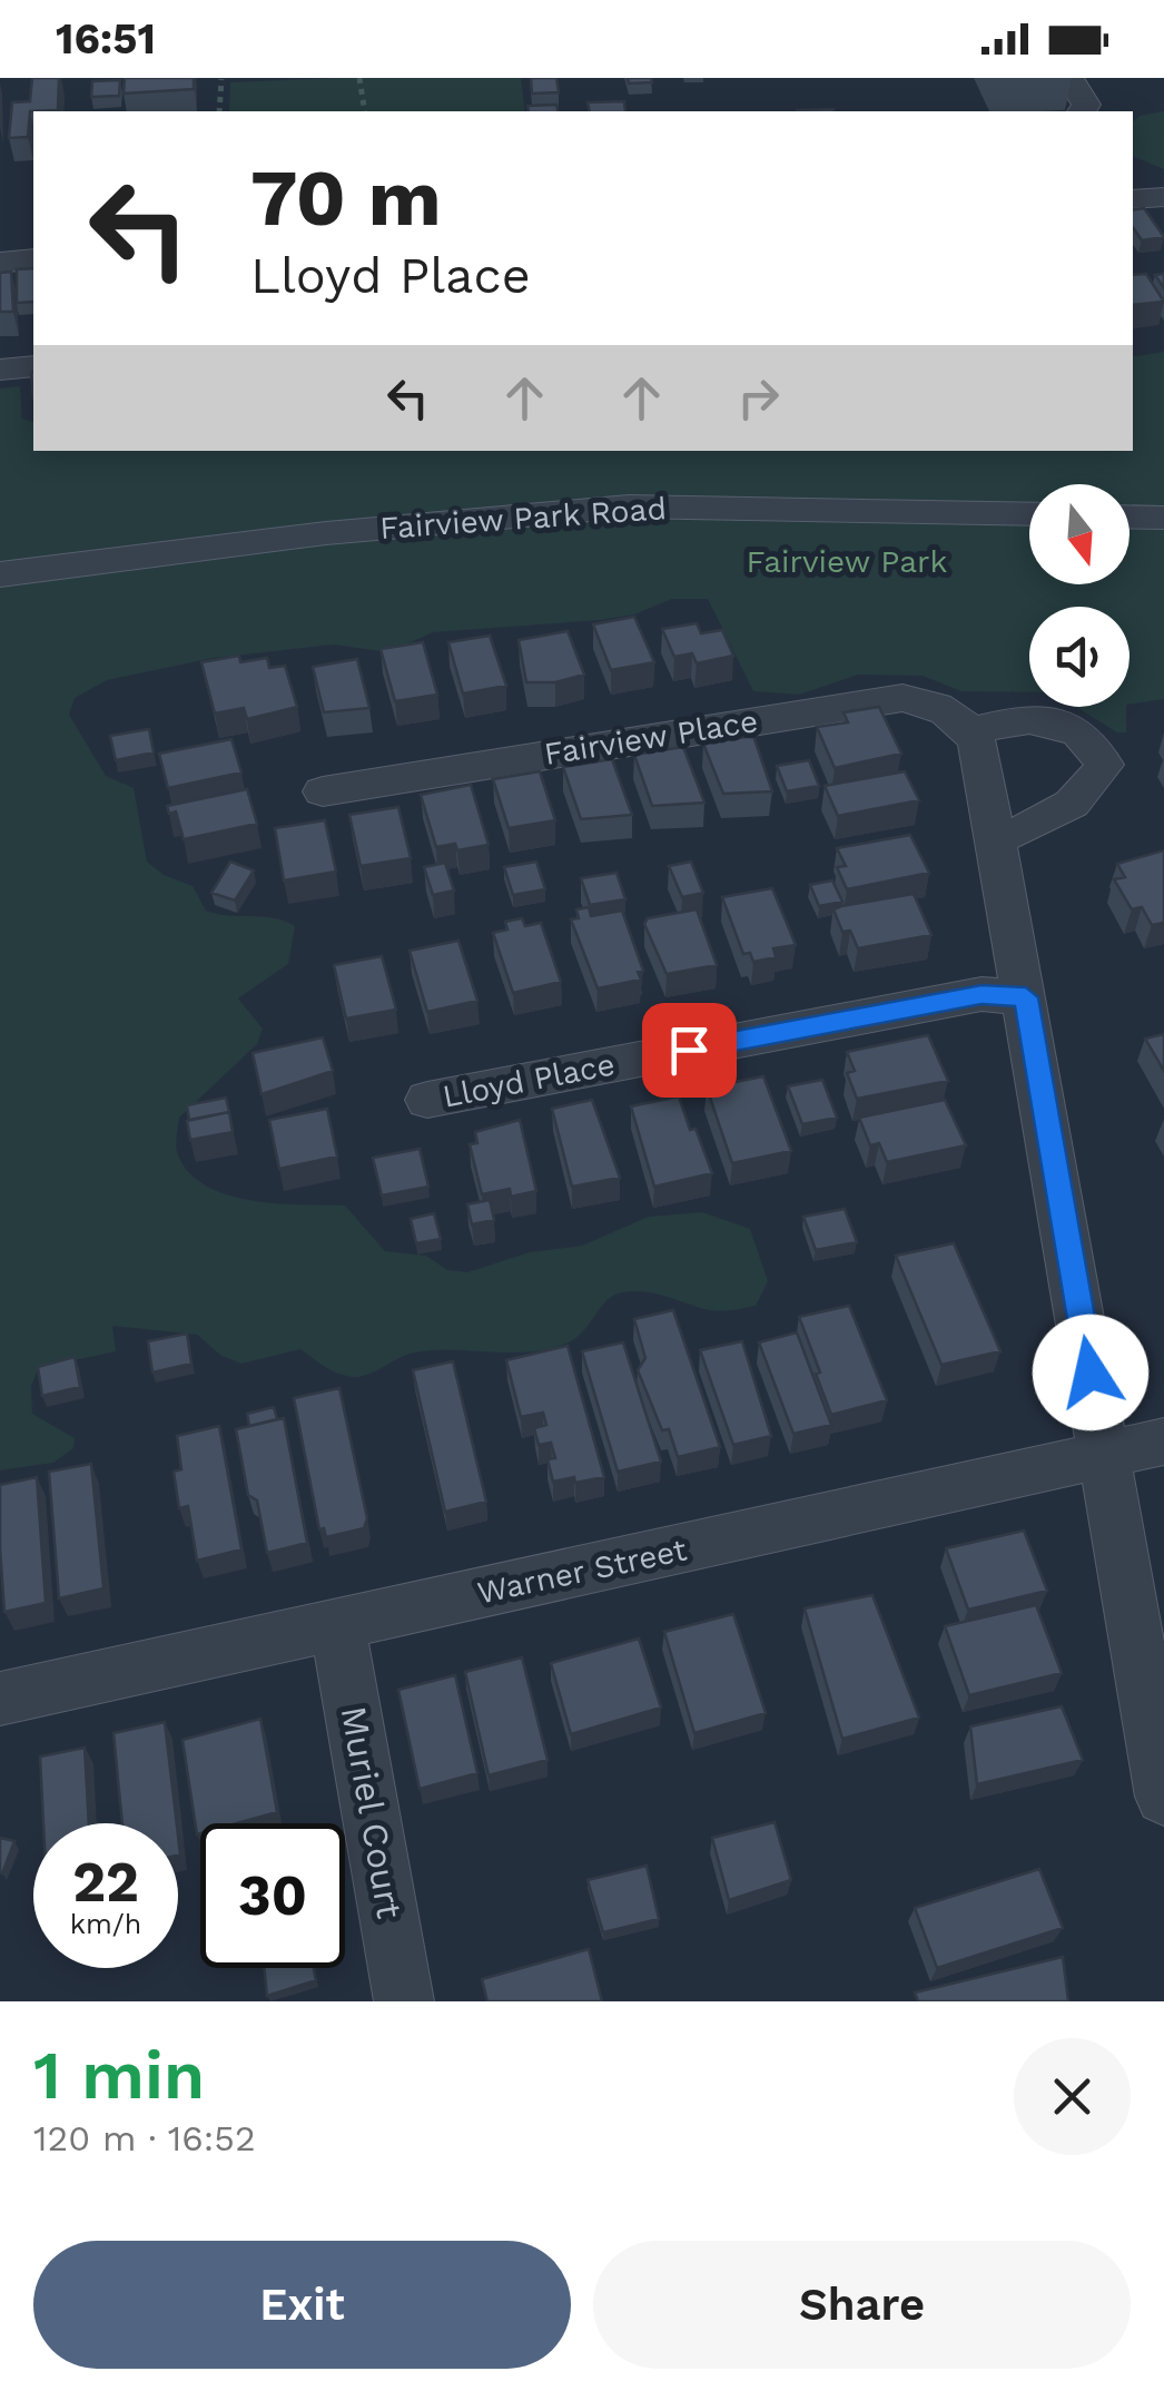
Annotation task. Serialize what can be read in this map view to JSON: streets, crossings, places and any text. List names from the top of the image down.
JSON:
{
  "streets": {
    "street": [
      "Fairview Park Road",
      "Fairview Place",
      "Lloyd Place",
      "Warner Street",
      "Muriel Court"
    ]
  },
  "crossings": [
    ["Warner Street", "Muriel Court"]
  ],
  "parks": ["Fairview Park"],
  "north": "bottom",
  "page": {
    "status": "16:51",
    "turn": ["70 m", "Lloyd Place"],
    "speed": "22 km/h",
    "limit": "30",
    "heading": ["1 min", "120 m · 16:52"],
    "buttons": ["Exit", "Share"]
  }
}
